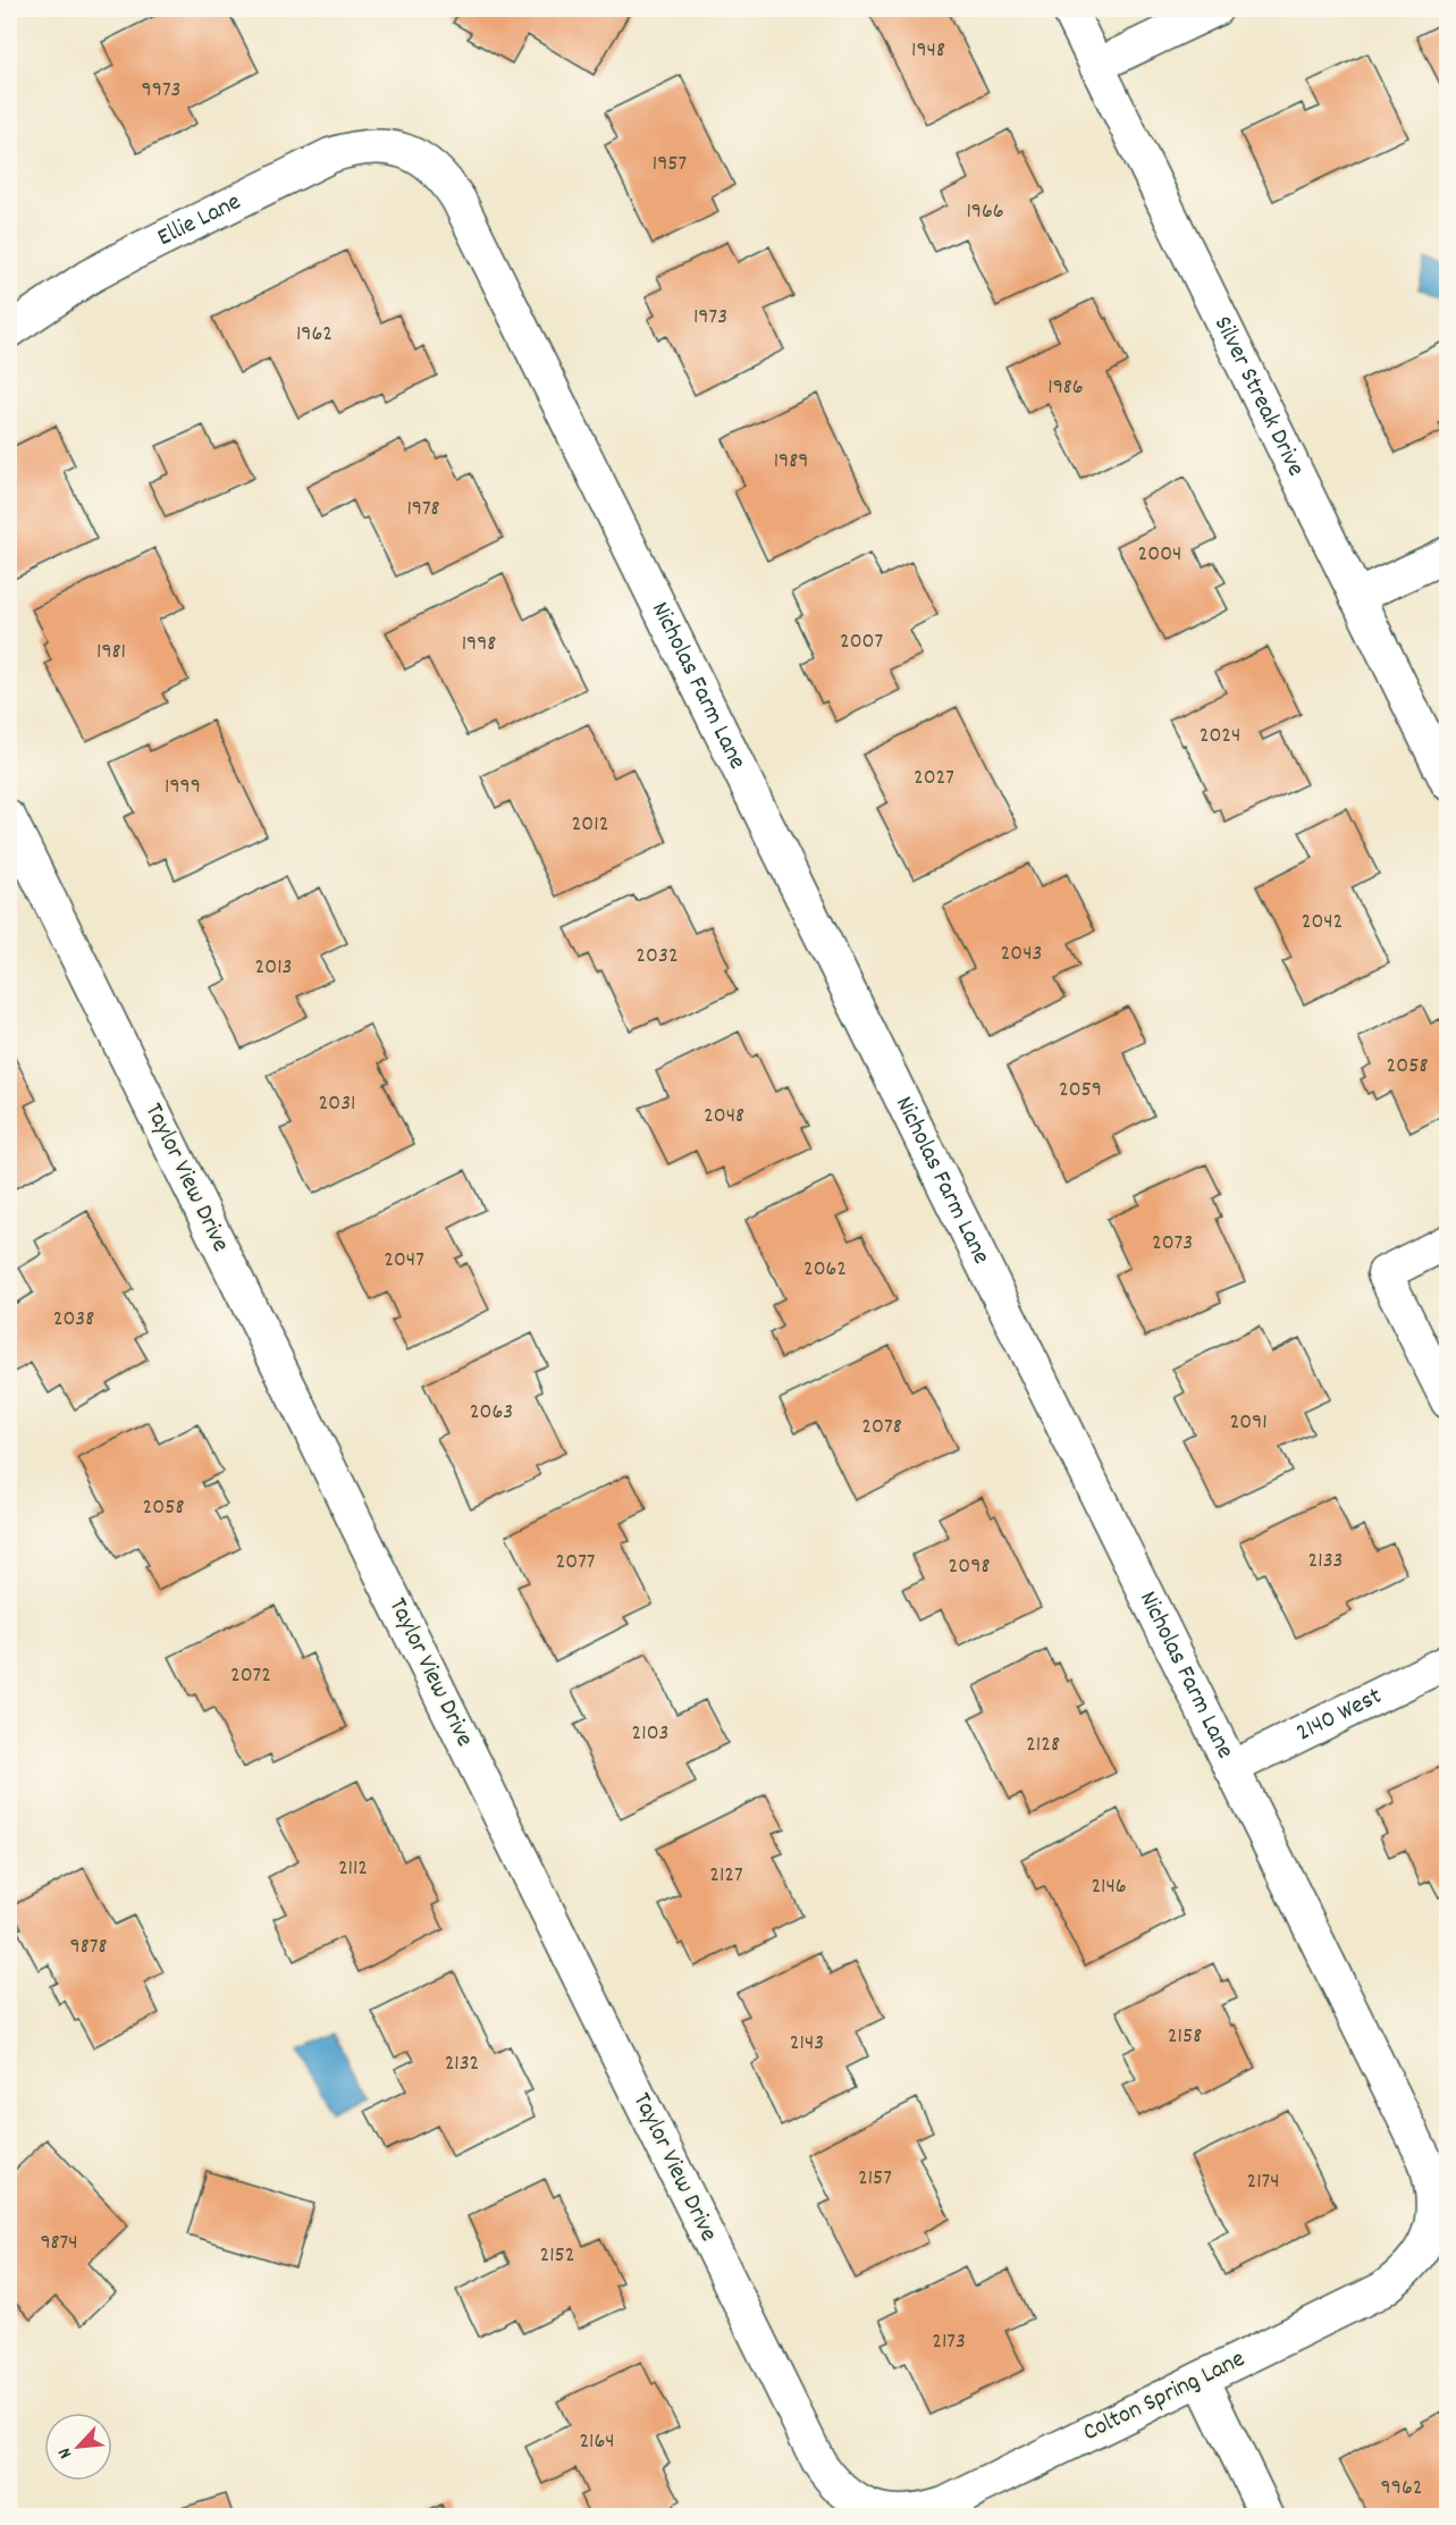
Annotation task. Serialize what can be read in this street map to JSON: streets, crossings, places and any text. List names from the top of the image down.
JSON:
{
  "streets": {
    "street": [
      "Ellie Lane",
      "Silver Streak Drive",
      "Nicholas Farm Lane",
      "Taylor View Drive",
      "2140 West",
      "Colton Spring Lane"
    ]
  },
  "crossings": [
    ["Ellie Lane", "Nicholas Farm Lane"],
    ["Nicholas Farm Lane", "2140 West"],
    ["Nicholas Farm Lane", "Colton Spring Lane"],
    ["Taylor View Drive", "Colton Spring Lane"]
  ],
  "house_numbers": [
    "1948",
    "9973",
    "1957",
    "1966",
    "1973",
    "1962",
    "1986",
    "1989",
    "1978",
    "2004",
    "2007",
    "1998",
    "1981",
    "2024",
    "2027",
    "1999",
    "2012",
    "2042",
    "2043",
    "2032",
    "2013",
    "2058",
    "2059",
    "2031",
    "2048",
    "2073",
    "2047",
    "2062",
    "2038",
    "2063",
    "2091",
    "2078",
    "2058",
    "2133",
    "2077",
    "2098",
    "2072",
    "2103",
    "2128",
    "2112",
    "2127",
    "2146",
    "9878",
    "2158",
    "2143",
    "2132",
    "2157",
    "2174",
    "9874",
    "2152",
    "2173",
    "2164",
    "9962"
  ],
  "north": "bottom left"
}
